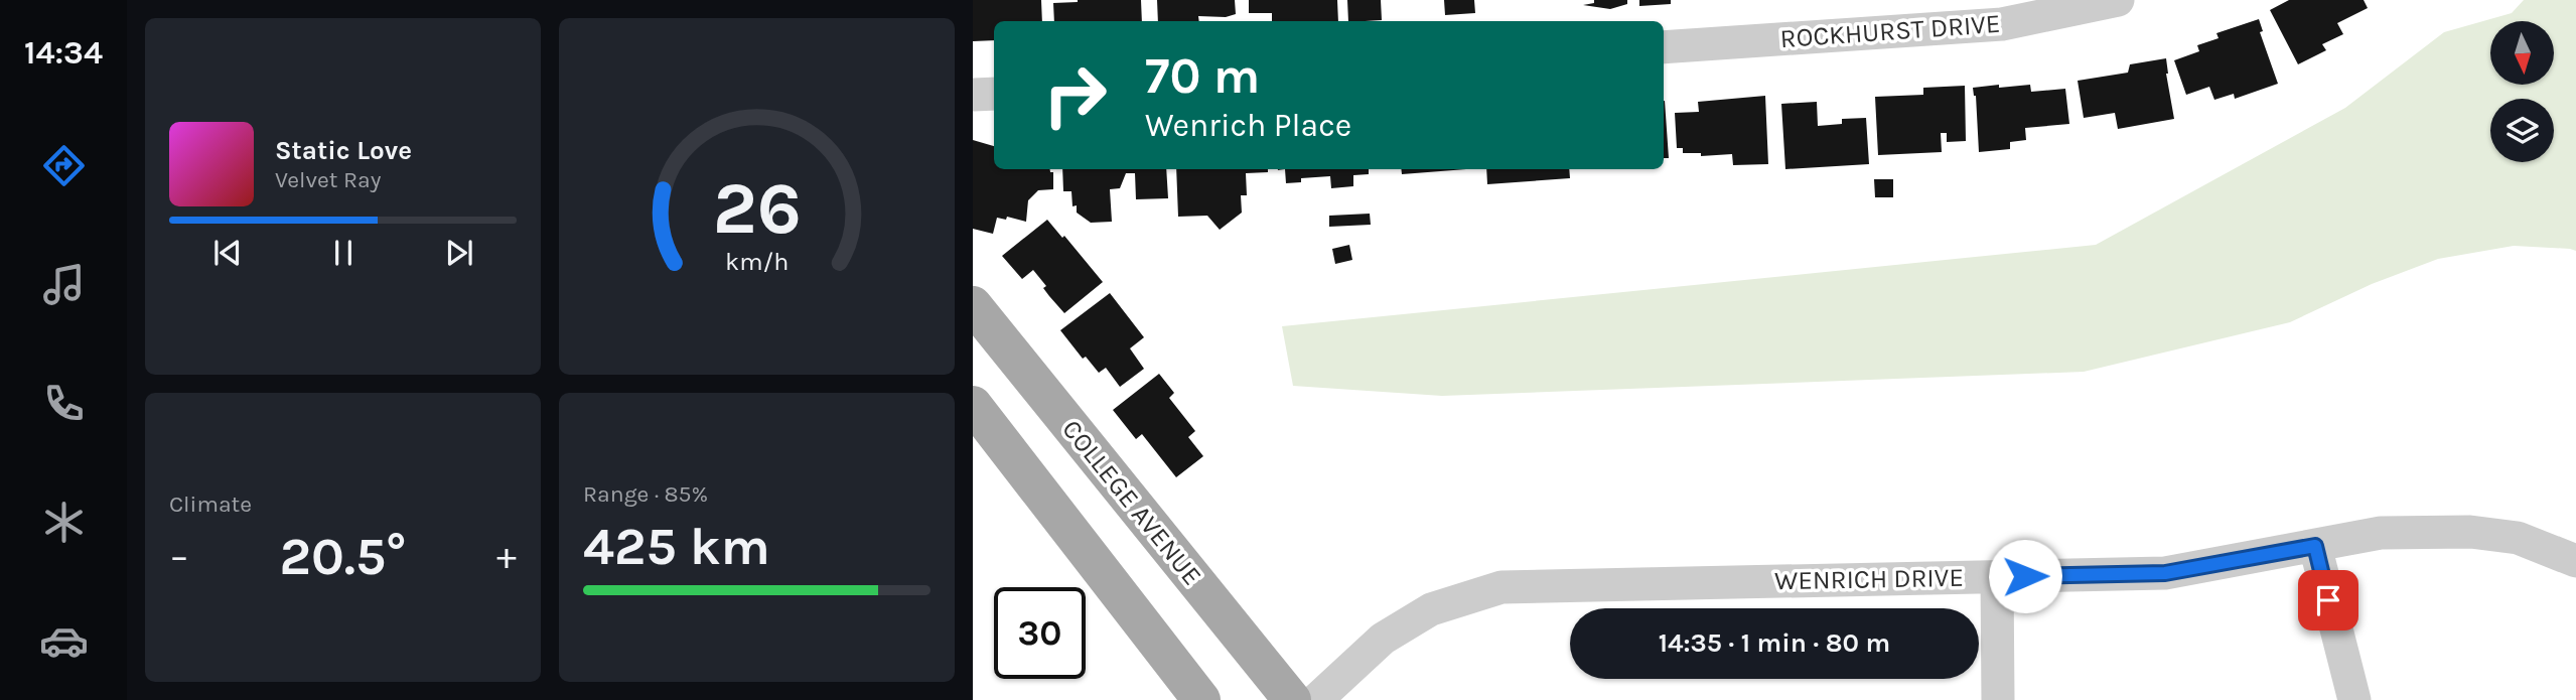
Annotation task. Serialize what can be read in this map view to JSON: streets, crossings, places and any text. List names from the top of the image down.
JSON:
{
  "streets": {
    "main road": ["COLLEGE AVENUE"],
    "street": ["ROCKHURST DRIVE", "WENRICH DRIVE"]
  },
  "north": "bottom",
  "page": {
    "tabs": "14:34",
    "turn": ["70 m", "Wenrich Place"],
    "song": ["Static Love", "Velvet Ray"],
    "tile": [
      "Climate",
      ["Range · 85%", "425 km"]
    ],
    "heat": ["−", "20.5°", "+"],
    "limit": "30",
    "trip": "14:35 · 1 min · 80 m",
    "gauge": ["26", "km/h"]
  }
}
